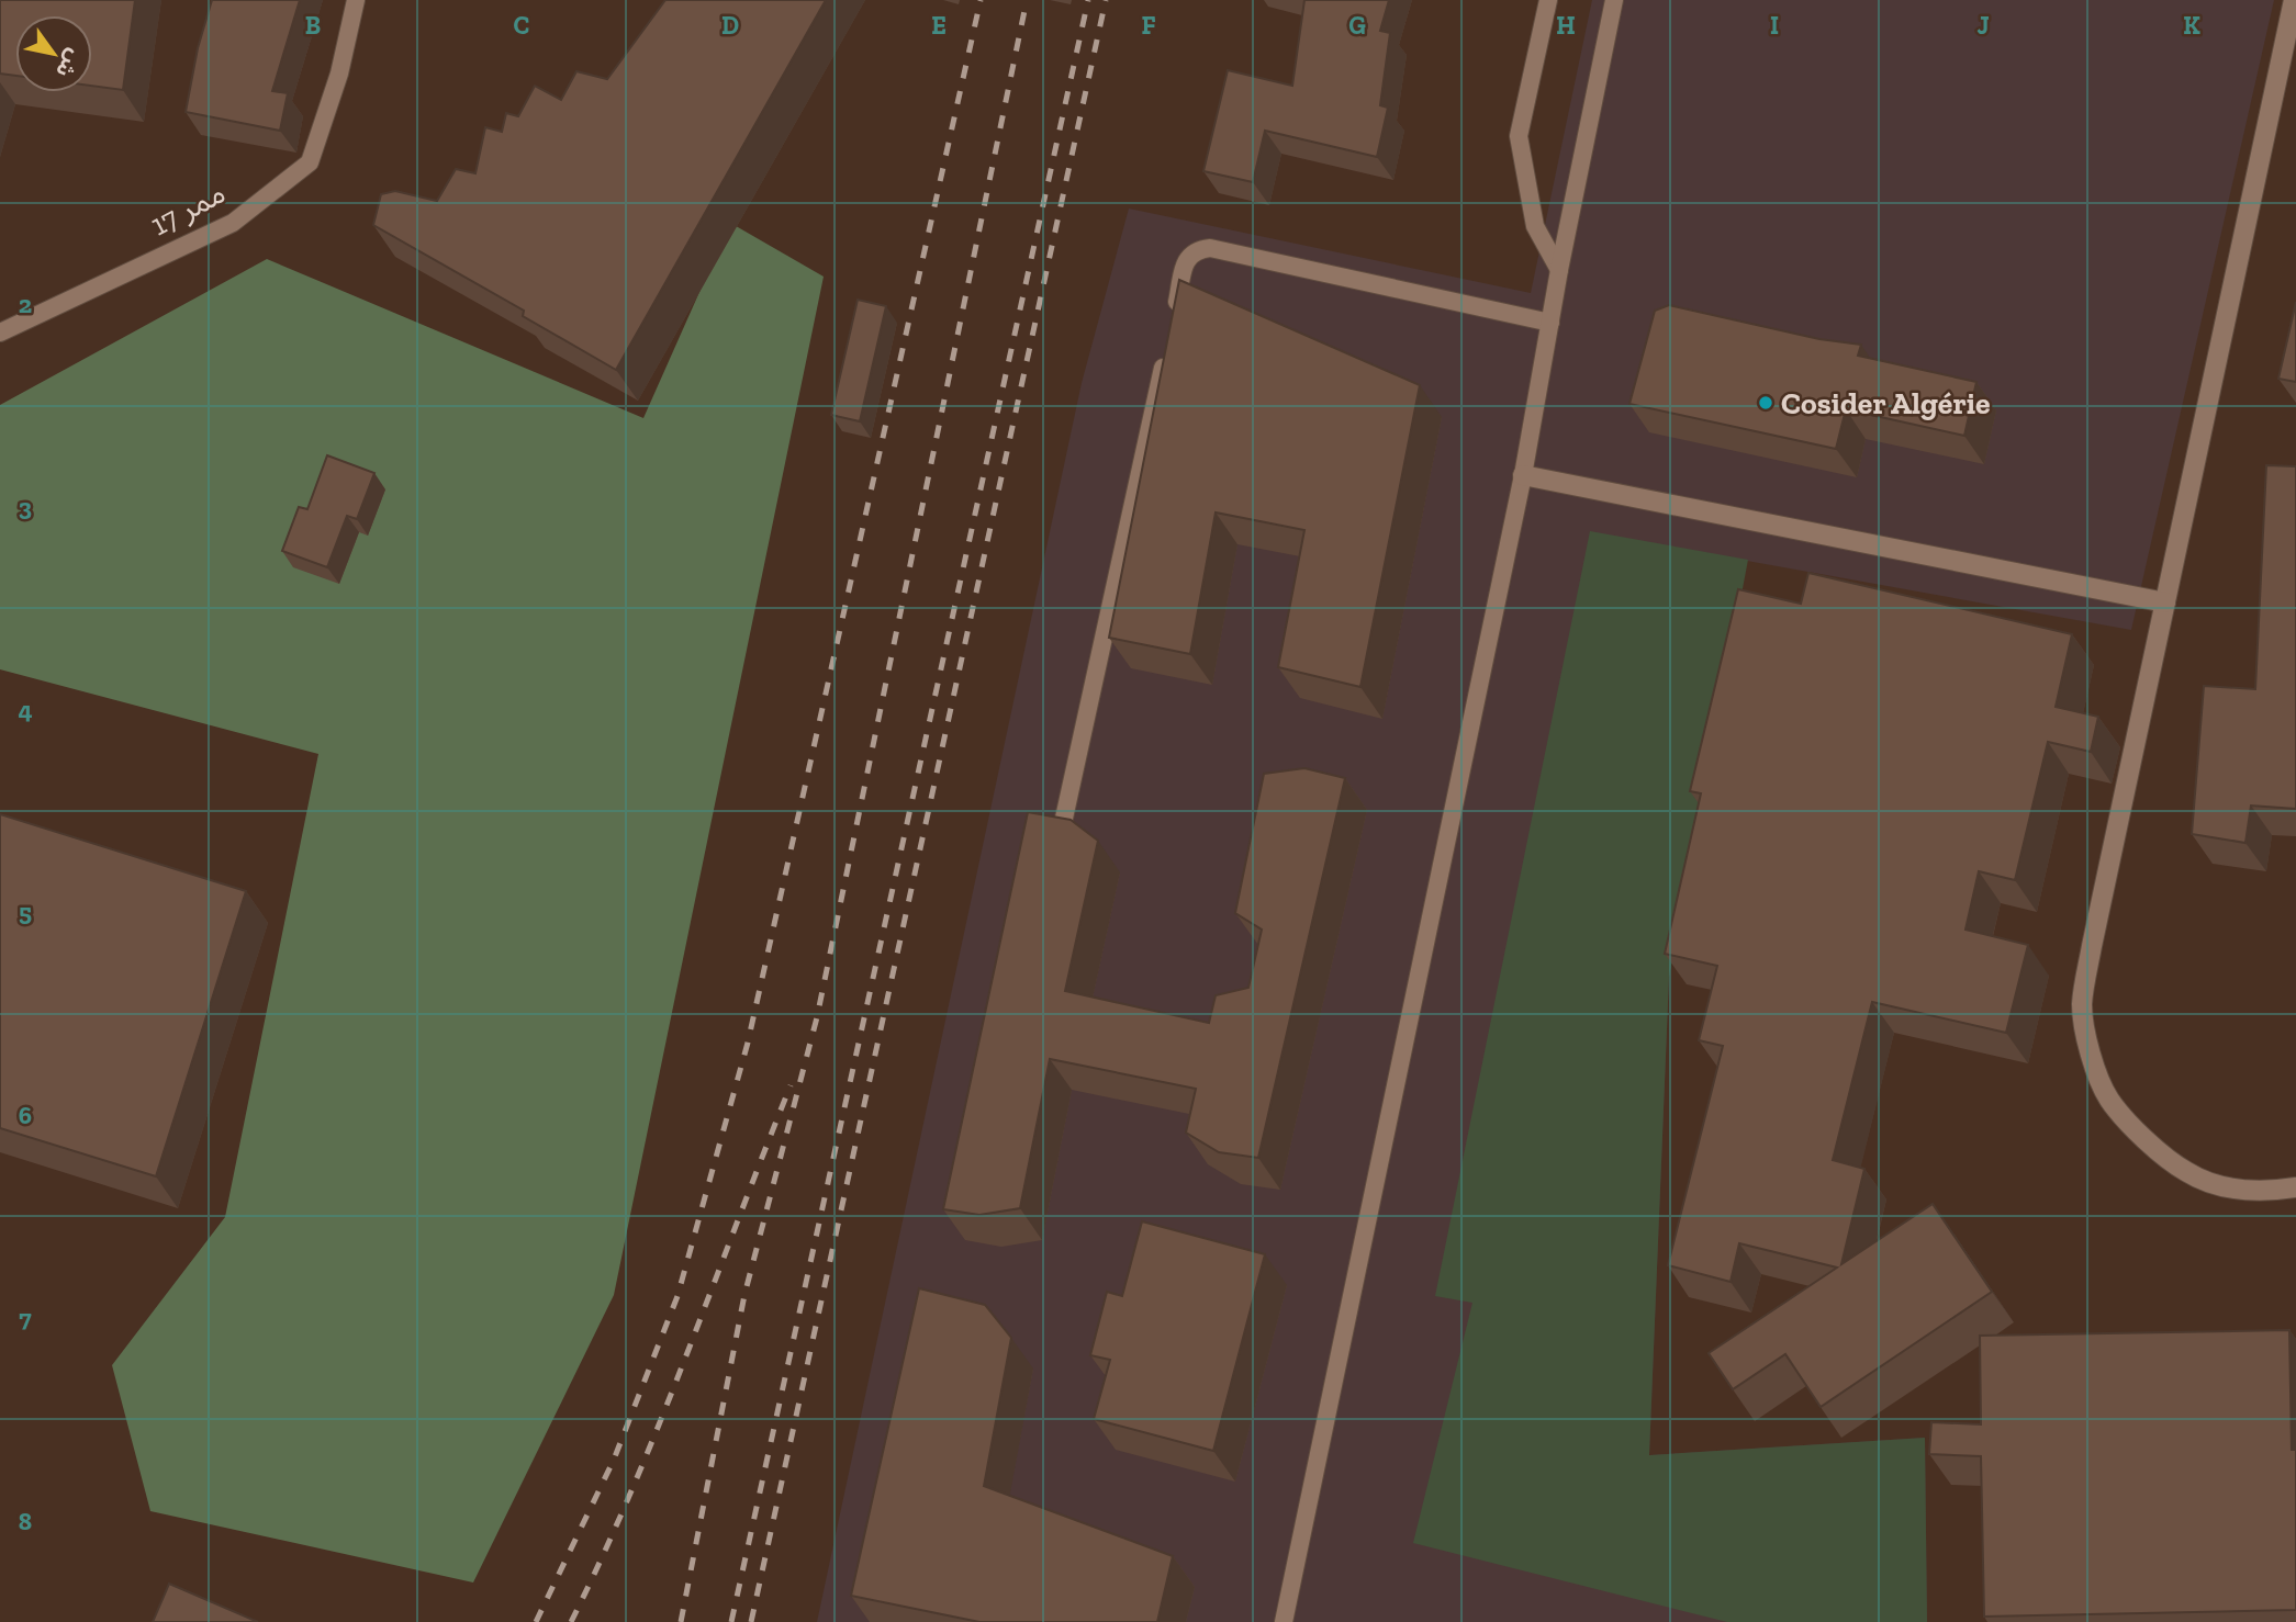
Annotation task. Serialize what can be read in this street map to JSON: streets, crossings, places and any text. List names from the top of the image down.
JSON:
{
  "streets": {
    "lane": ["ممر 17"]
  },
  "places": ["Cosider Algérie"],
  "north": "bottom right",
  "grid": {
    "columns": [
      "B",
      "C",
      "D",
      "E",
      "F",
      "G",
      "H",
      "I",
      "J",
      "K"
    ],
    "rows": [
      "2",
      "3",
      "4",
      "5",
      "6",
      "7",
      "8"
    ]
  }
}
